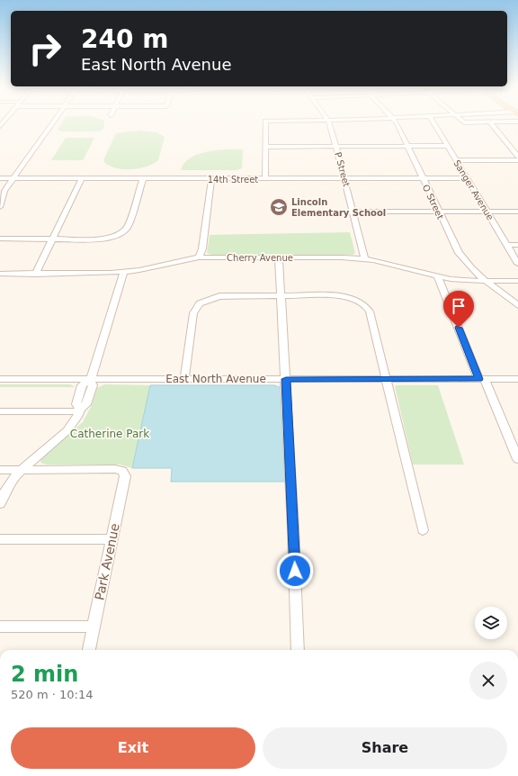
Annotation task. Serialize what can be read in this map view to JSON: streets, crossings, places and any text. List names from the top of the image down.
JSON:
{
  "streets": {
    "street": [
      "P Street",
      "14th Street",
      "Sanger Avenue",
      "O Street",
      "Cherry Avenue",
      "East North Avenue",
      "Park Avenue"
    ]
  },
  "crossings": [
    ["P Street", "14th Street"],
    ["P Street", "Cherry Avenue"],
    ["14th Street", "Sanger Avenue"],
    ["14th Street", "O Street"],
    ["O Street", "Cherry Avenue"]
  ],
  "parks": ["Catherine Park"],
  "places": {
    "school or university": ["Lincoln Elementary School"]
  },
  "page": {
    "turn": ["240 m", "East North Avenue"],
    "heading": ["2 min", "520 m · 10:14"],
    "buttons": ["Exit", "Share"]
  }
}
